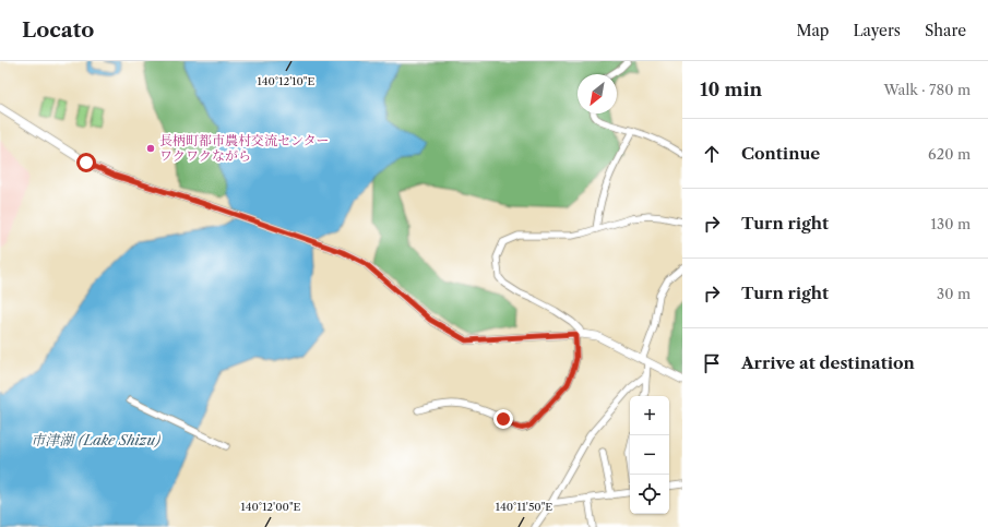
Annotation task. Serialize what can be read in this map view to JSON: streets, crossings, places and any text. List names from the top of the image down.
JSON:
{
  "water": ["市津湖 (Lake Shizu)"],
  "places": ["長柄町都市農村交流センター ワクワクながら"],
  "north": "bottom left",
  "page": {
    "header": "Locato",
    "nav": ["Map", "Layers", "Share"],
    "heading": ["10 min", "Walk · 780 m"],
    "list": [
      ["Continue", "620 m"],
      ["Turn right", "130 m"],
      ["Turn right", "30 m"],
      "Arrive at destination"
    ],
    "map_buttons": ["+", "−"]
  },
  "coordinates": ["140°12'10\"E", "140°12'00\"E", "140°11'50\"E"]
}
